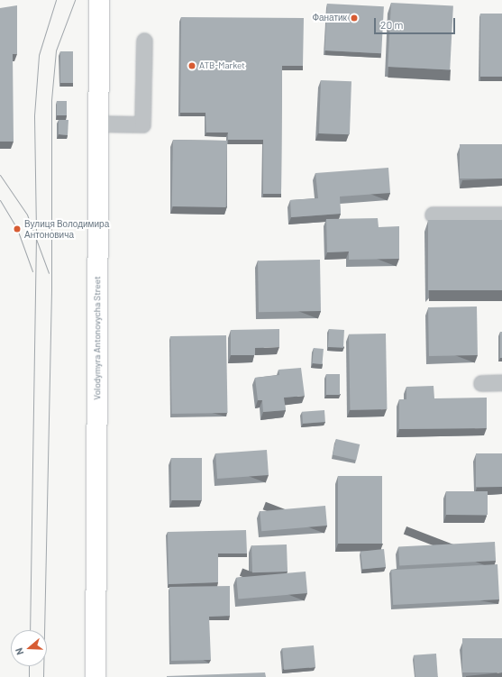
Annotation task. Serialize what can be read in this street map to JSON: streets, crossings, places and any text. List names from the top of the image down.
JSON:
{
  "streets": {
    "street": ["Volodymyra Antonovycha Street"]
  },
  "places": ["Фанатик", "ATB-Market", "Вулиця Володимира Антоновича"],
  "scale_bar": "20 m",
  "north": "left"
}
